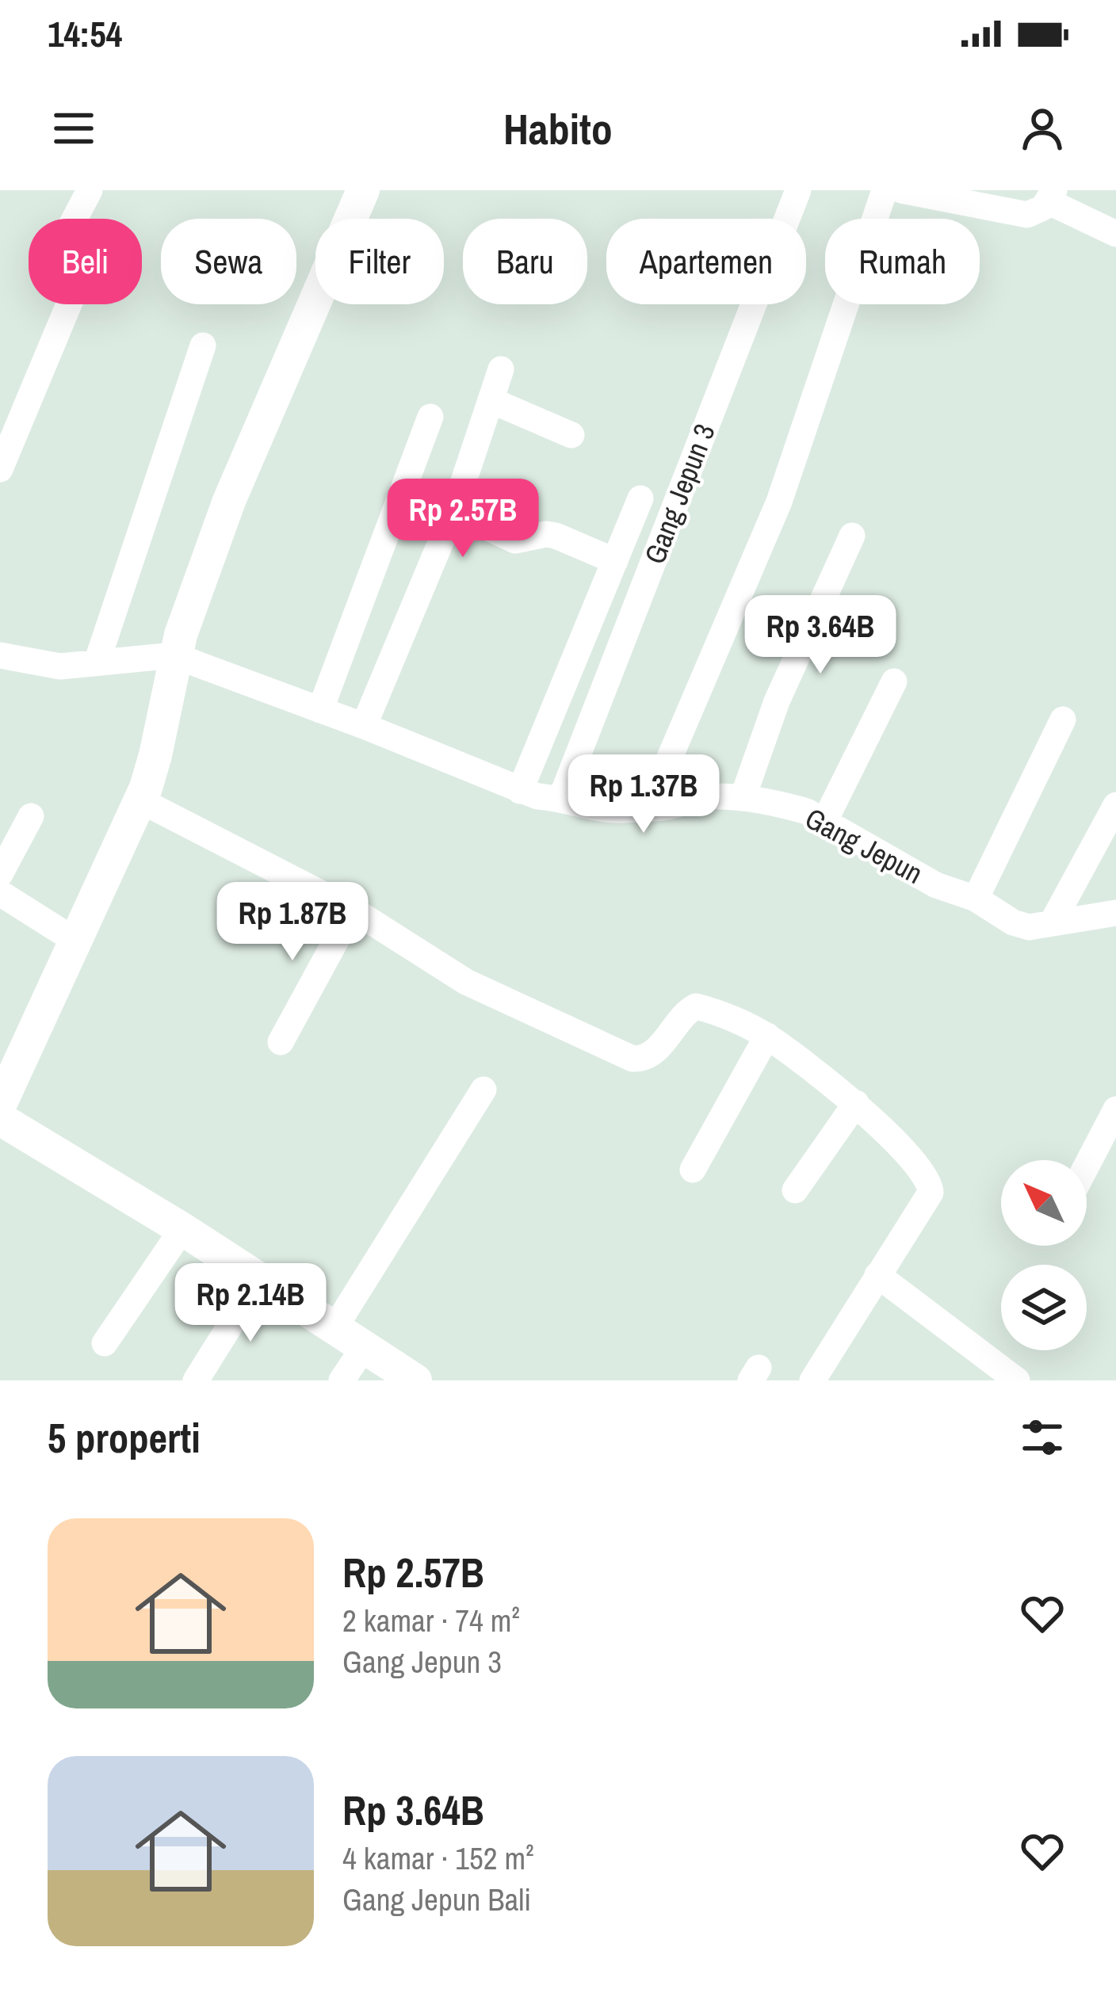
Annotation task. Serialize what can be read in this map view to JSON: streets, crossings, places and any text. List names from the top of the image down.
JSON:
{
  "streets": {
    "street": ["Gang Jepun 3", "Gang Jepun"]
  },
  "crossings": [
    ["Gang Jepun 3", "Gang Jepun"]
  ],
  "north": "top left",
  "page": {
    "status": "14:54",
    "header": "Habito",
    "chip": [
      "Beli",
      "Sewa",
      "Filter",
      "Baru",
      "Apartemen",
      "Rumah"
    ],
    "price": [
      "Rp 2.57B",
      "Rp 3.64B",
      "Rp 1.37B",
      "Rp 1.87B",
      "Rp 2.14B"
    ],
    "heading": "5 properti",
    "list": [
      {
        "name": "Rp 2.57B",
        "note": "2 kamar · 74 m² · Gang Jepun 3"
      },
      {
        "name": "Rp 3.64B",
        "note": "4 kamar · 152 m² · Gang Jepun Bali"
      }
    ]
  }
}
